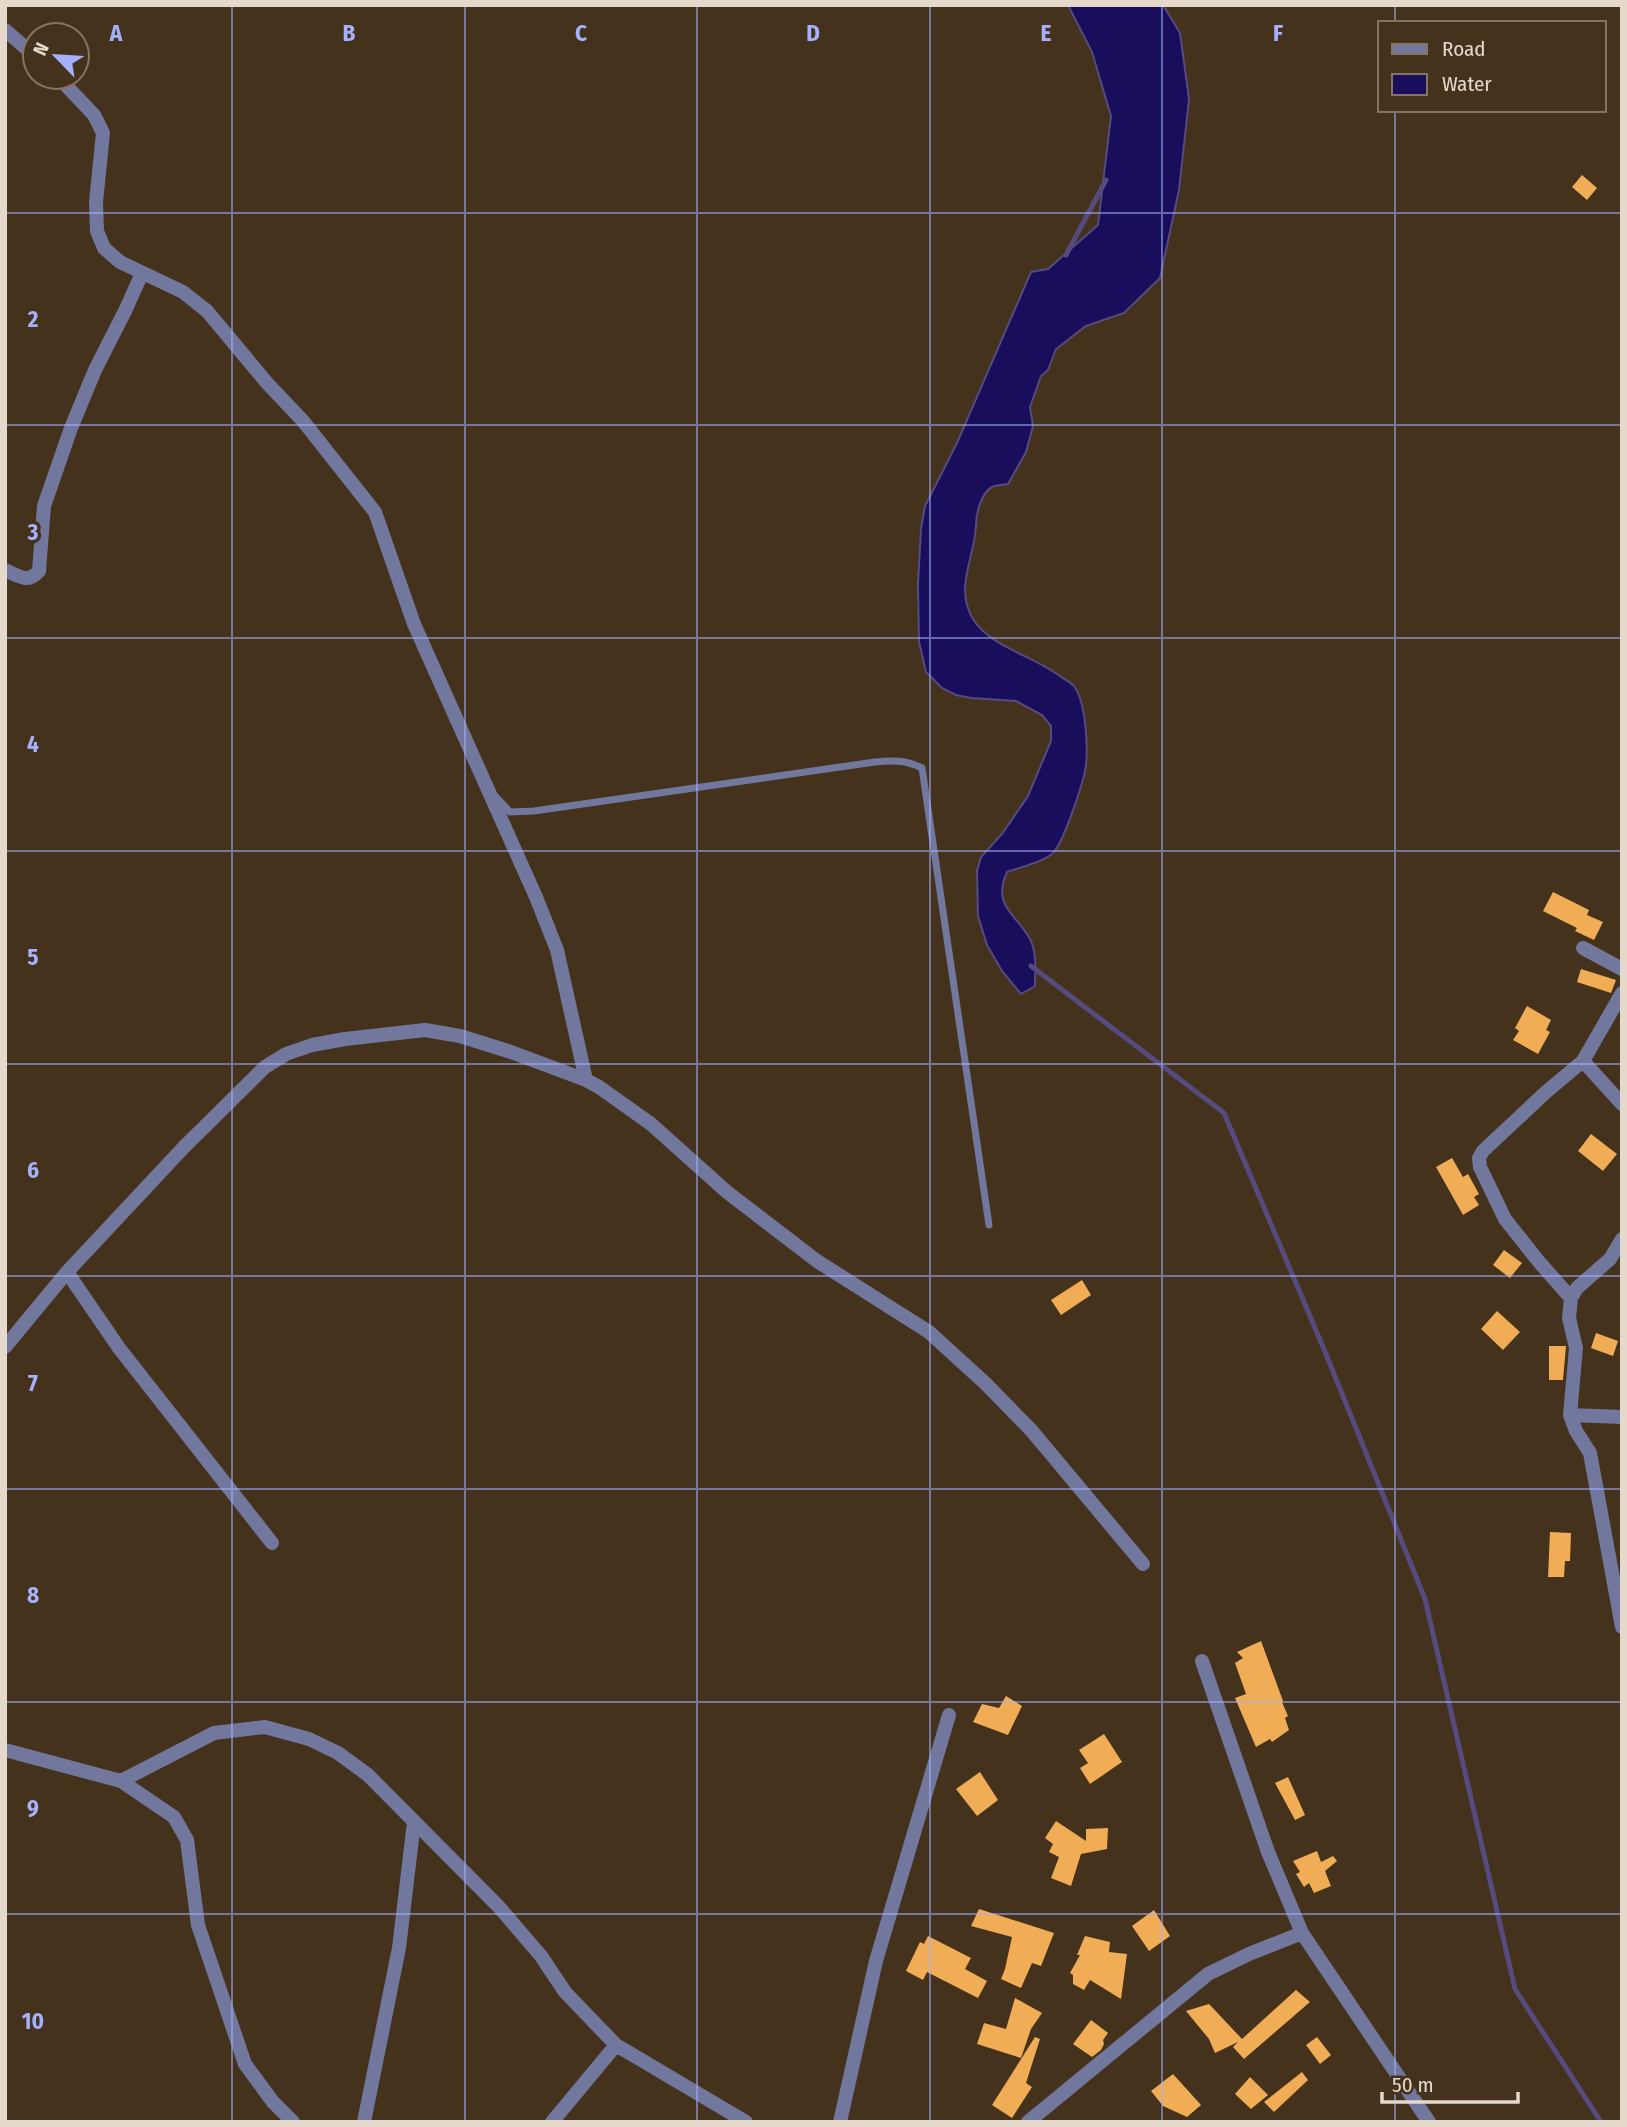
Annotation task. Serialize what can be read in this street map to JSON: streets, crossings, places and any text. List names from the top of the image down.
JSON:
{
  "legend": ["Road", "Water"],
  "scale_bar": "50 m",
  "north": "top left",
  "grid": {
    "columns": [
      "A",
      "B",
      "C",
      "D",
      "E",
      "F"
    ],
    "rows": [
      "2",
      "3",
      "4",
      "5",
      "6",
      "7",
      "8",
      "9",
      "10"
    ]
  }
}
